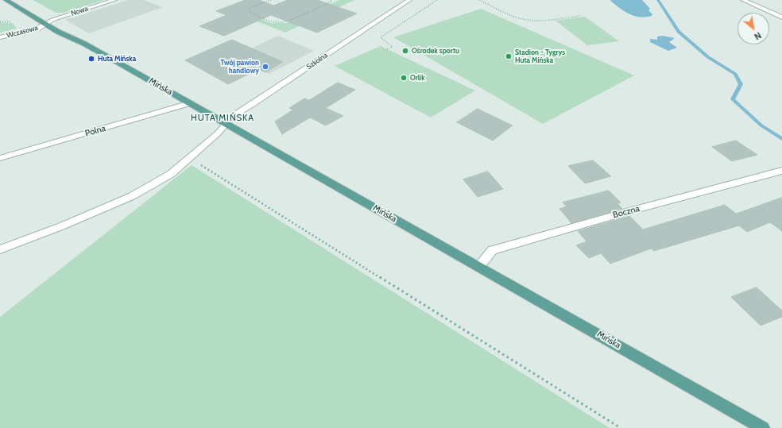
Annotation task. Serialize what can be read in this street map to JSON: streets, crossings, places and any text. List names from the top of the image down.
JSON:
{
  "streets": {
    "main road": ["Mińska"],
    "street": [
      "Nowa",
      "Wczasowa",
      "Szkolna",
      "Polna",
      "Boczna"
    ]
  },
  "crossings": [
    ["Nowa", "Wczasowa"],
    ["Nowa", "Mińska"],
    ["Wczasowa", "Mińska"],
    ["Szkolna", "Mińska"],
    ["Mińska", "Polna"],
    ["Mińska", "Boczna"]
  ],
  "districts": ["HUTA MIŃSKA"],
  "places": [
    "Ośrodek sportu",
    "Stadion - Tygrys Huta Mińska",
    "Huta Mińska",
    "Twój pawion handlowy",
    "Orlik"
  ],
  "north": "bottom right"
}
